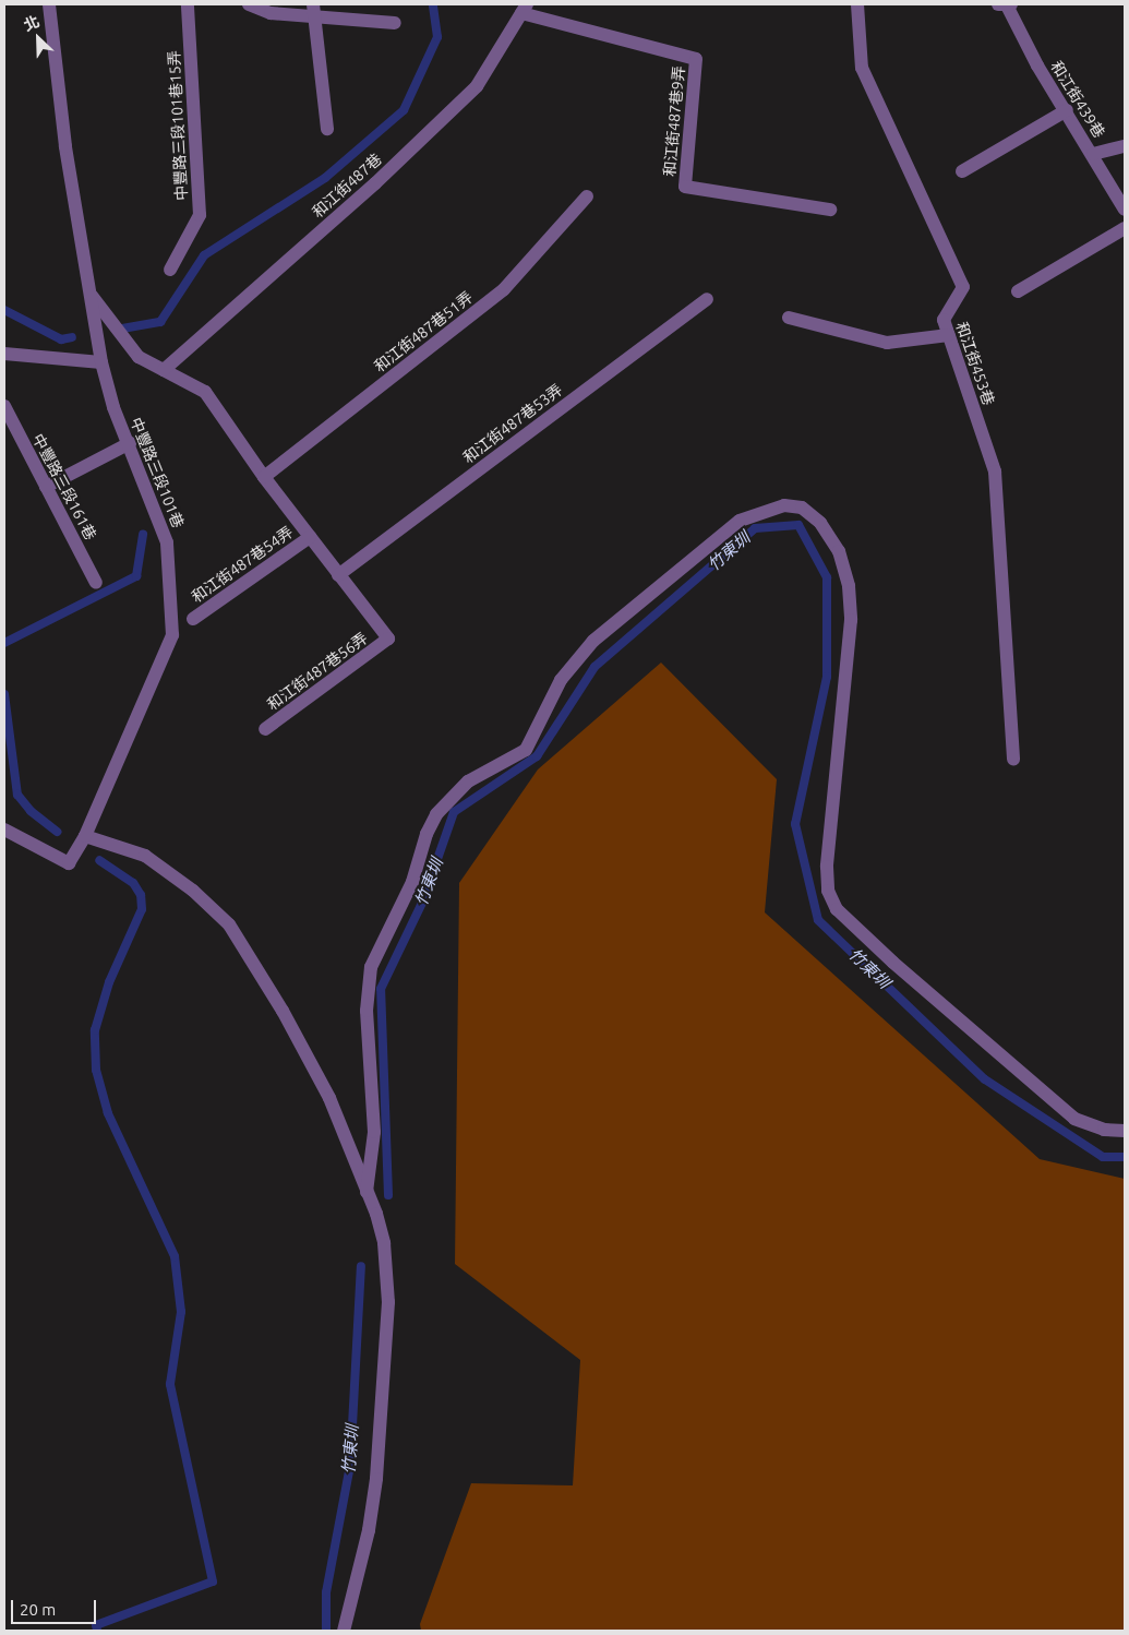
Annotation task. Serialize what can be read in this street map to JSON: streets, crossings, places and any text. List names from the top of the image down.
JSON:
{
  "streets": {
    "street": [
      "和江街439巷",
      "和江街487巷9弄",
      "中豐路三段101巷15弄",
      "和江街487巷",
      "和江街487巷51弄",
      "和江街453巷",
      "和江街487巷53弄",
      "中豐路三段101巷",
      "中豐路三段161巷",
      "和江街487巷54弄",
      "和江街487巷56弄"
    ]
  },
  "crossings": [
    ["和江街487巷9弄", "和江街487巷"],
    ["和江街487巷53弄", "和江街487巷56弄"]
  ],
  "water": ["竹東圳"],
  "scale_bar": "20 m",
  "north": "top left"
}
